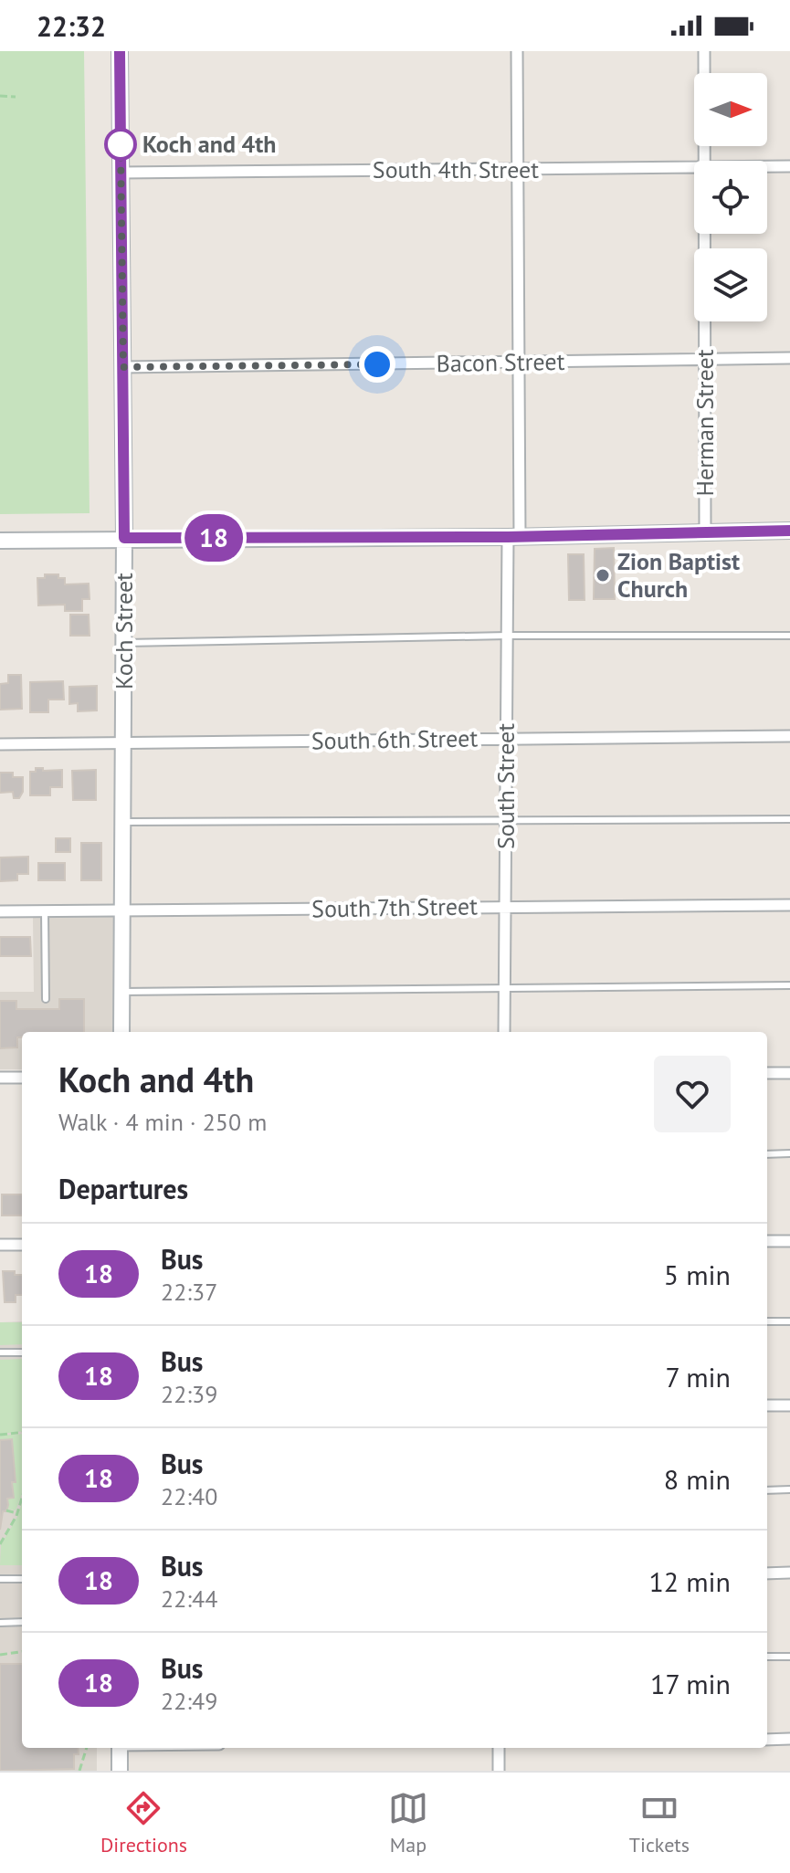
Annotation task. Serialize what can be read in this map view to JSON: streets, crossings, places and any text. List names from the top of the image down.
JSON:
{
  "streets": {
    "street": [
      "South 4th Street",
      "Bacon Street",
      "Herman Street",
      "Koch Street",
      "South 6th Street",
      "South Street",
      "South 7th Street"
    ]
  },
  "crossings": [
    ["South 4th Street", "Koch Street"],
    ["South 4th Street", "South Street"],
    ["Bacon Street", "Herman Street"],
    ["Bacon Street", "Koch Street"],
    ["Bacon Street", "South Street"],
    ["Koch Street", "South 6th Street"],
    ["Koch Street", "South 7th Street"],
    ["South 6th Street", "South Street"],
    ["South Street", "South 7th Street"]
  ],
  "places": ["Koch and 4th", "Zion Baptist Church"],
  "lines": ["bus line 18"],
  "north": "right",
  "page": {
    "status": "22:32",
    "on_map": "18",
    "heading": [
      ["Koch and 4th", "Walk · 4 min · 250 m"],
      "Departures"
    ],
    "list": [
      {
        "mark": "18",
        "name": "Bus",
        "note": "22:37",
        "value": "5 min"
      },
      {
        "mark": "18",
        "name": "Bus",
        "note": "22:39",
        "value": "7 min"
      },
      {
        "mark": "18",
        "name": "Bus",
        "note": "22:40",
        "value": "8 min"
      },
      {
        "mark": "18",
        "name": "Bus",
        "note": "22:44",
        "value": "12 min"
      },
      {
        "mark": "18",
        "name": "Bus",
        "note": "22:49",
        "value": "17 min"
      }
    ],
    "tabs": ["Directions", "Map", "Tickets"]
  }
}
